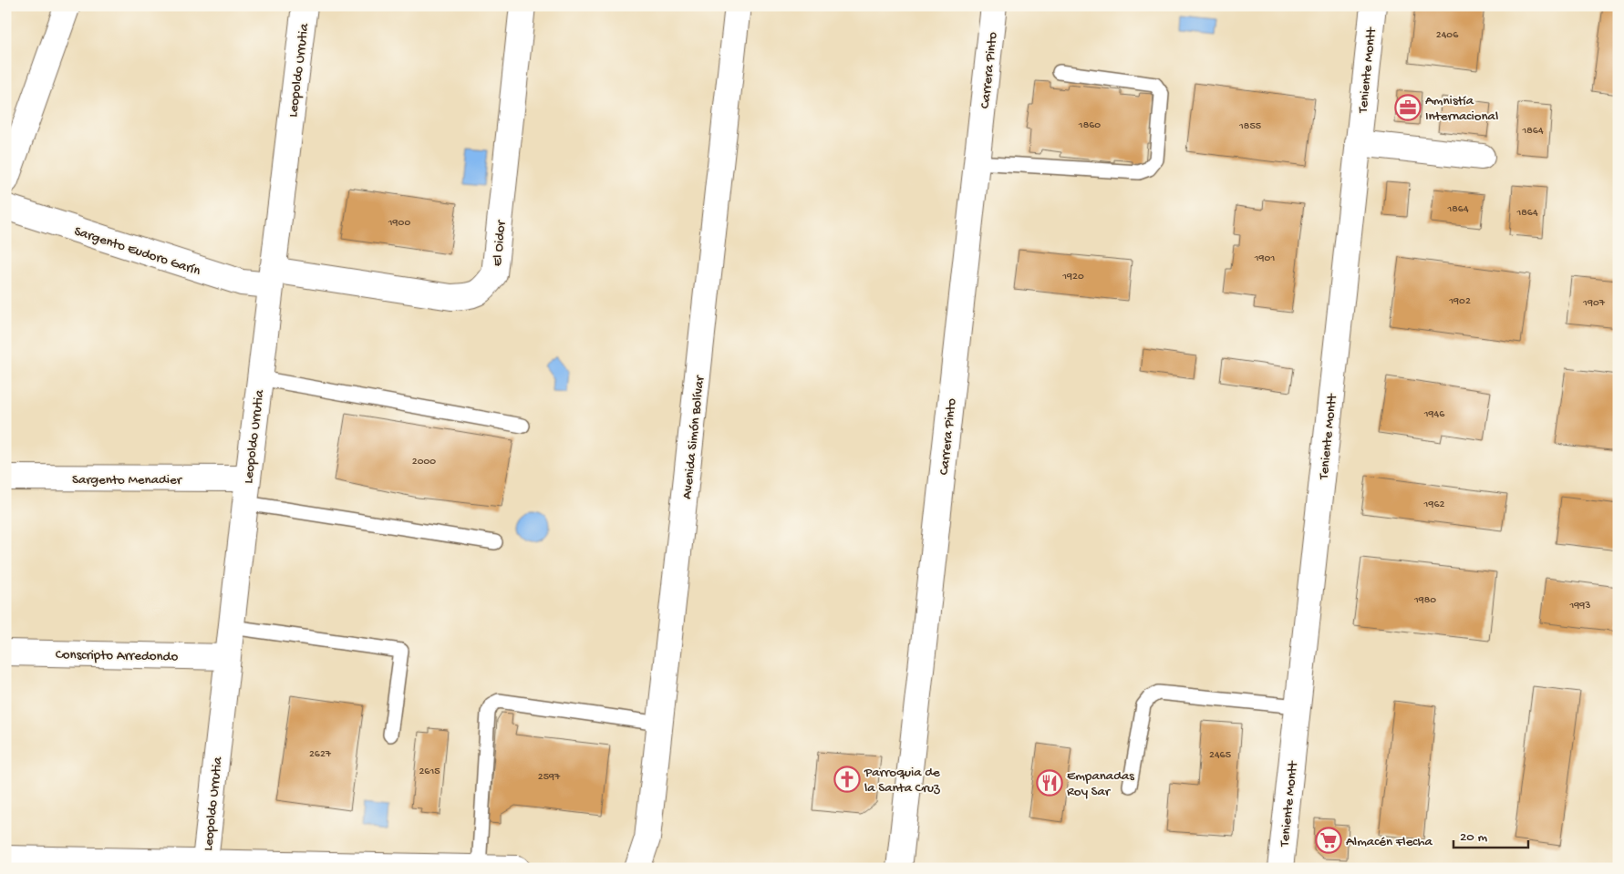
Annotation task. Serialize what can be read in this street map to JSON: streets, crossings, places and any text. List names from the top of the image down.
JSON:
{
  "streets": {
    "street": [
      "Leopoldo Urrutia",
      "Carrera Pinto",
      "Teniente Montt",
      "El Oidor",
      "Sargento Eudoro Garín",
      "Avenida Simón Bolívar",
      "Sargento Menadier",
      "Conscripto Arredondo"
    ]
  },
  "crossings": [
    ["Leopoldo Urrutia", "El Oidor"],
    ["Leopoldo Urrutia", "Sargento Eudoro Garín"],
    ["Leopoldo Urrutia", "Sargento Menadier"],
    ["Leopoldo Urrutia", "Conscripto Arredondo"],
    ["El Oidor", "Sargento Eudoro Garín"]
  ],
  "places": {
    "office": ["Amnistía Internacional"],
    "church": ["Parroquia de la Santa Cruz"],
    "restaurant": ["Empanadas Roy Sar"],
    "supermarket": ["Almacén Flecha"]
  },
  "house_numbers": [
    "2406",
    "1860",
    "1855",
    "1864",
    "1864",
    "1864",
    "1900",
    "1901",
    "1920",
    "1902",
    "1907",
    "1946",
    "2000",
    "1962",
    "1980",
    "1993",
    "2627",
    "2465",
    "2615",
    "2597"
  ],
  "scale_bar": "20 m"
}
